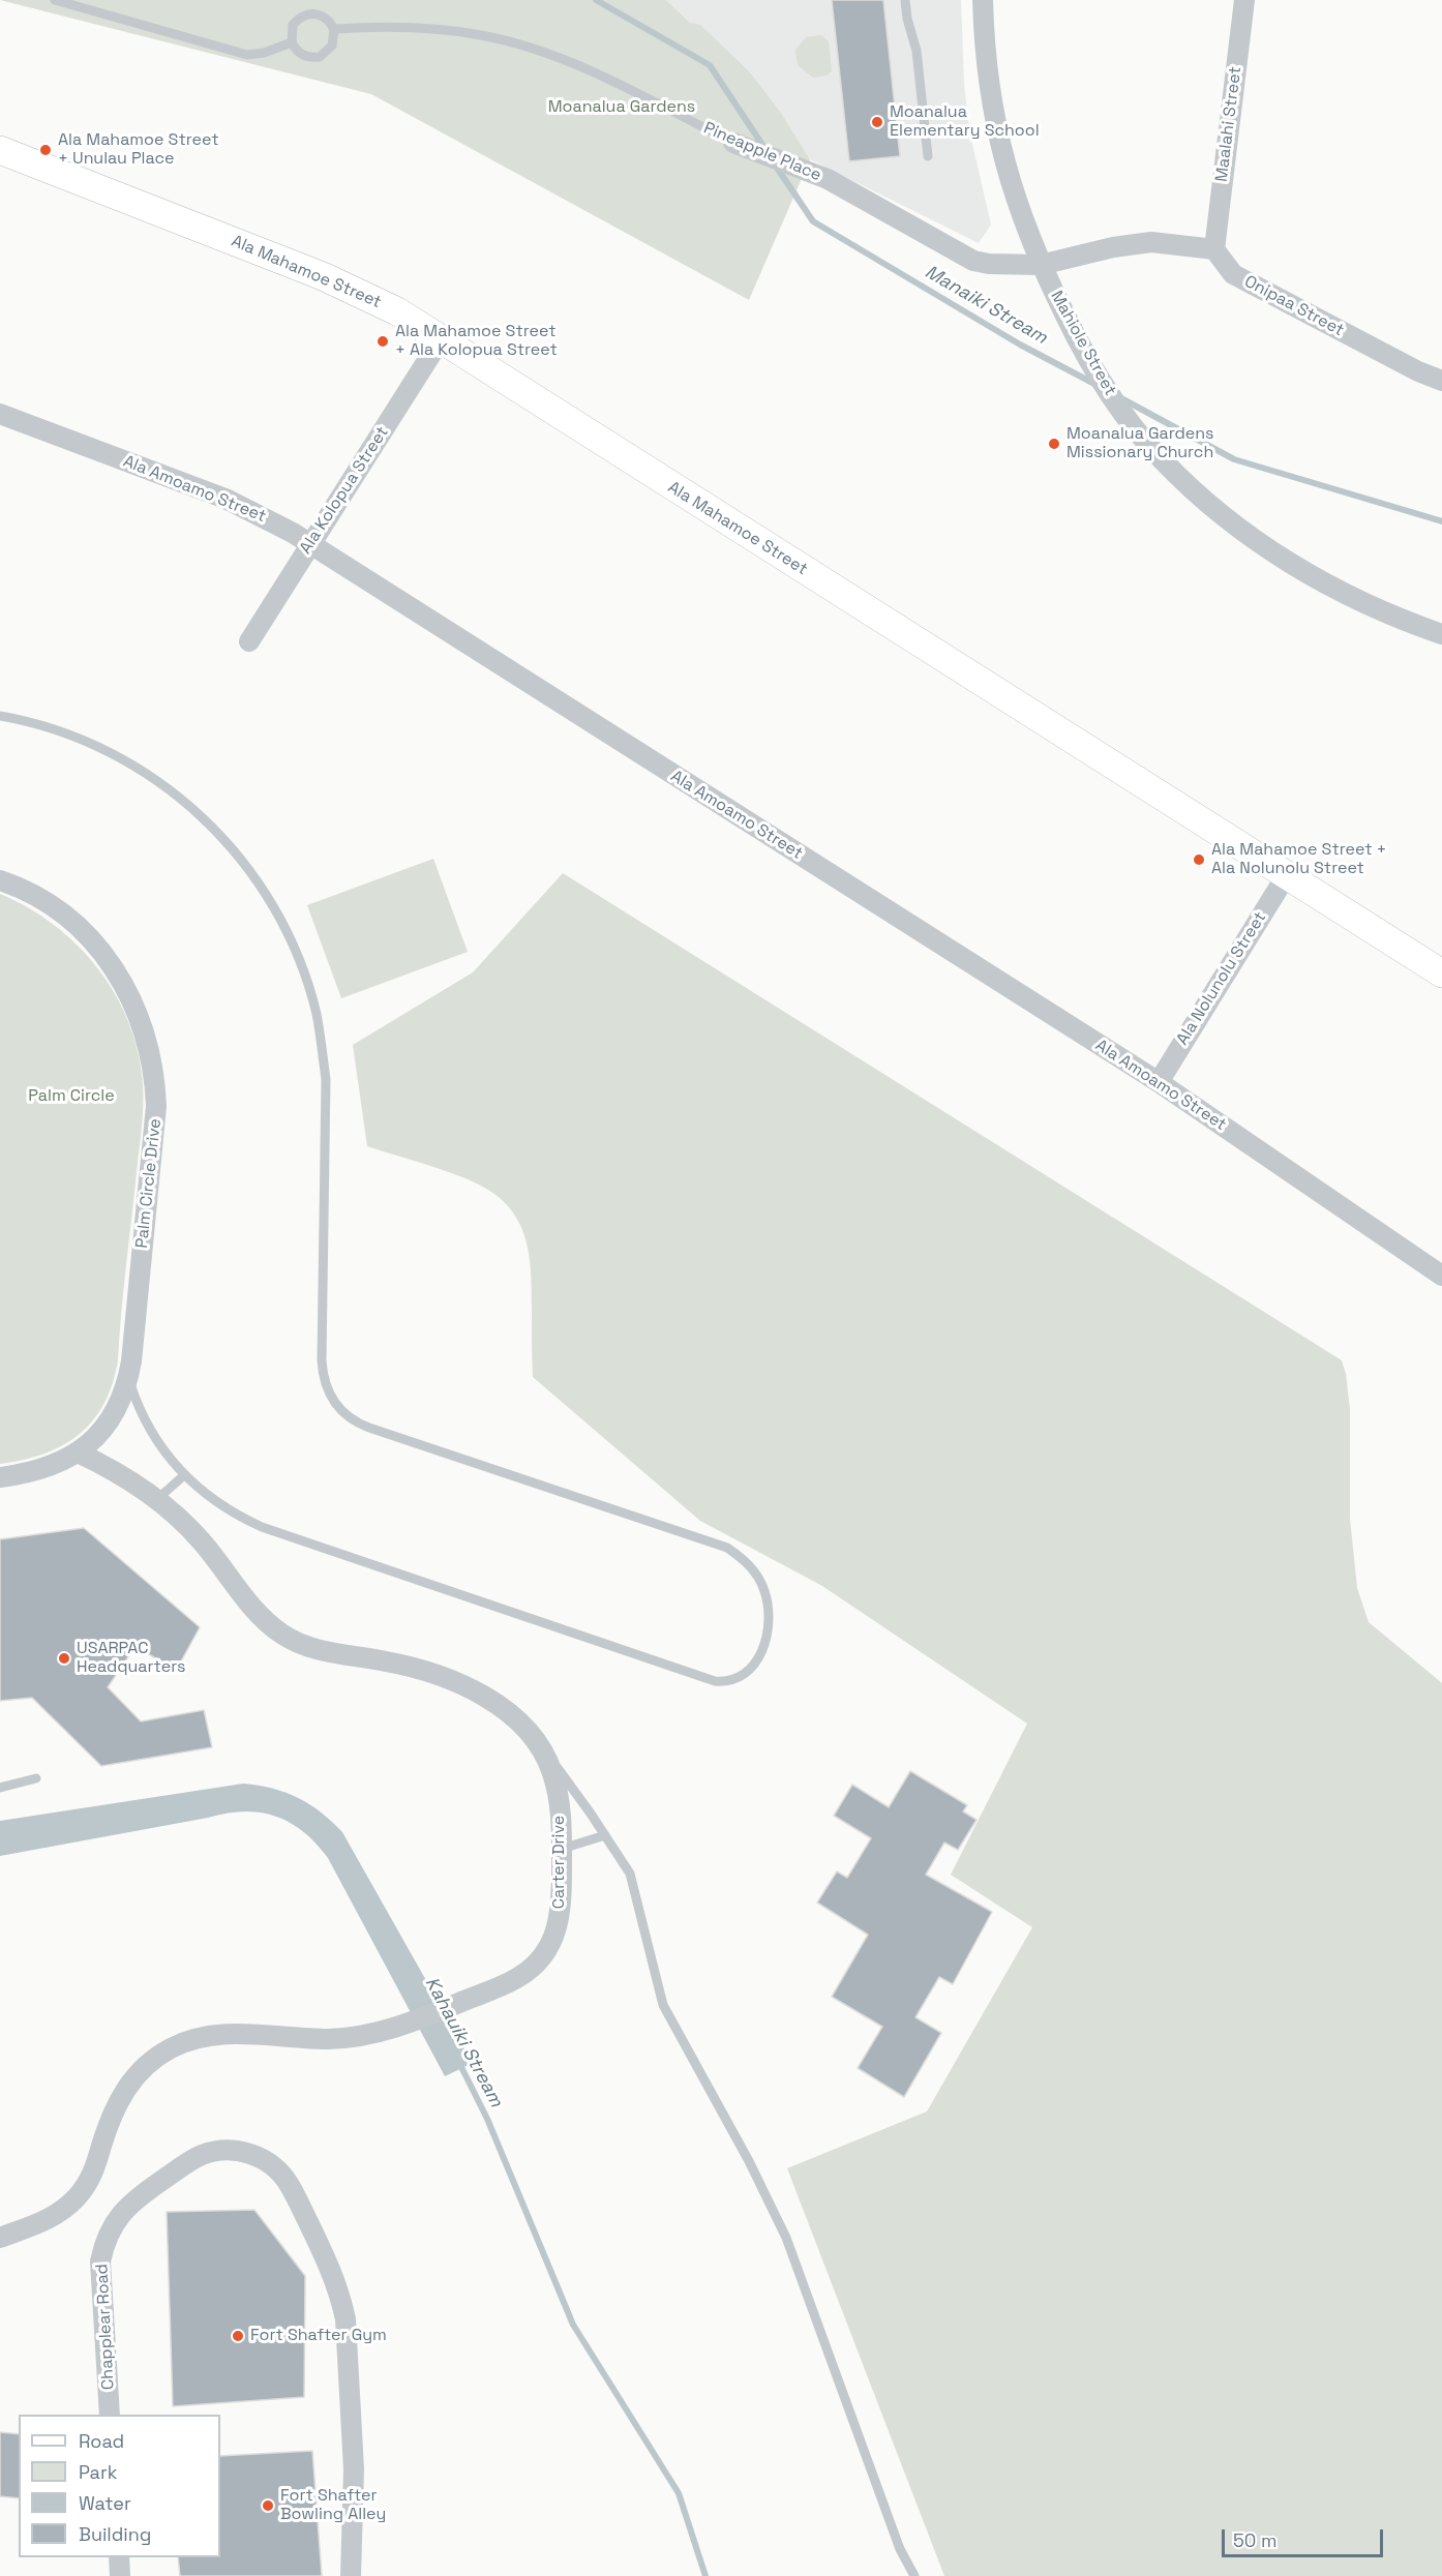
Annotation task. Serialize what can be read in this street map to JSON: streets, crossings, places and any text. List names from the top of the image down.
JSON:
{
  "streets": {
    "street": [
      "Maalahi Street",
      "Pineapple Place",
      "Ala Mahamoe Street",
      "Onipaa Street",
      "Mahiole Street",
      "Ala Amoamo Street",
      "Ala Kolopua Street",
      "Ala Nolunolu Street",
      "Palm Circle Drive",
      "Carter Drive",
      "Chapplear Road"
    ]
  },
  "crossings": [
    ["Maalahi Street", "Onipaa Street"],
    ["Pineapple Place", "Mahiole Street"],
    ["Ala Mahamoe Street", "Ala Kolopua Street"],
    ["Ala Mahamoe Street", "Ala Nolunolu Street"],
    ["Ala Amoamo Street", "Ala Kolopua Street"],
    ["Ala Amoamo Street", "Ala Nolunolu Street"],
    ["Palm Circle Drive", "Carter Drive"]
  ],
  "water": ["Manaiki Stream", "Kahauiki Stream"],
  "parks": ["Moanalua Gardens", "Palm Circle"],
  "places": [
    "Moanalua Elementary School",
    "Ala Mahamoe Street + Unulau Place",
    "Ala Mahamoe Street + Ala Kolopua Street",
    "Moanalua Gardens Missionary Church",
    "Ala Mahamoe Street + Ala Nolunolu Street",
    "USARPAC Headquarters",
    "Fort Shafter Gym",
    "Fort Shafter Bowling Alley"
  ],
  "legend": [
    "Road",
    "Park",
    "Water",
    "Building"
  ],
  "scale_bar": "50 m"
}
